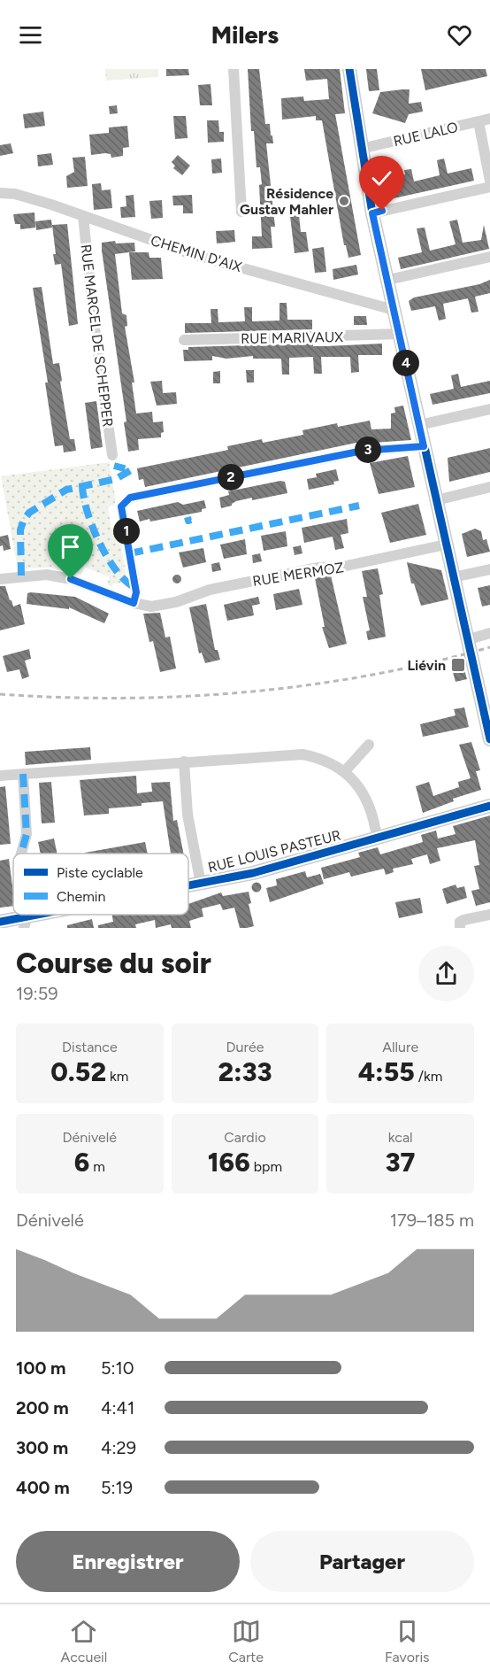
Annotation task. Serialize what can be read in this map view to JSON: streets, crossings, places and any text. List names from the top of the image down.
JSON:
{
  "streets": {
    "street": [
      "RUE LALO",
      "CHEMIN D'AIX",
      "RUE MARCEL DE SCHEPPER",
      "RUE MARIVAUX",
      "RUE MERMOZ",
      "RUE LOUIS PASTEUR"
    ]
  },
  "crossings": [
    ["CHEMIN D'AIX", "RUE MARCEL DE SCHEPPER"]
  ],
  "places": {
    "other": ["Résidence Gustav Mahler"],
    "transit": ["Liévin"]
  },
  "legend": ["Piste cyclable", "Chemin"],
  "page": {
    "header": "Milers",
    "pins": [
      "4",
      "3",
      "2",
      "1"
    ],
    "heading": ["Course du soir", "19:59"],
    "stats": [
      ["Distance", "0.52 km"],
      ["Durée", "2:33"],
      ["Allure", "4:55 /km"],
      ["Dénivelé", "6 m"],
      ["Cardio", "166 bpm"],
      ["kcal", "37"]
    ],
    "chart": ["Dénivelé", "179–185 m"],
    "list": [
      {
        "name": "100 m",
        "note": "5:10"
      },
      {
        "name": "200 m",
        "note": "4:41"
      },
      {
        "name": "300 m",
        "note": "4:29"
      },
      {
        "name": "400 m",
        "note": "5:19"
      }
    ],
    "buttons": ["Enregistrer", "Partager"],
    "tabs": ["Accueil", "Carte", "Favoris"]
  }
}
